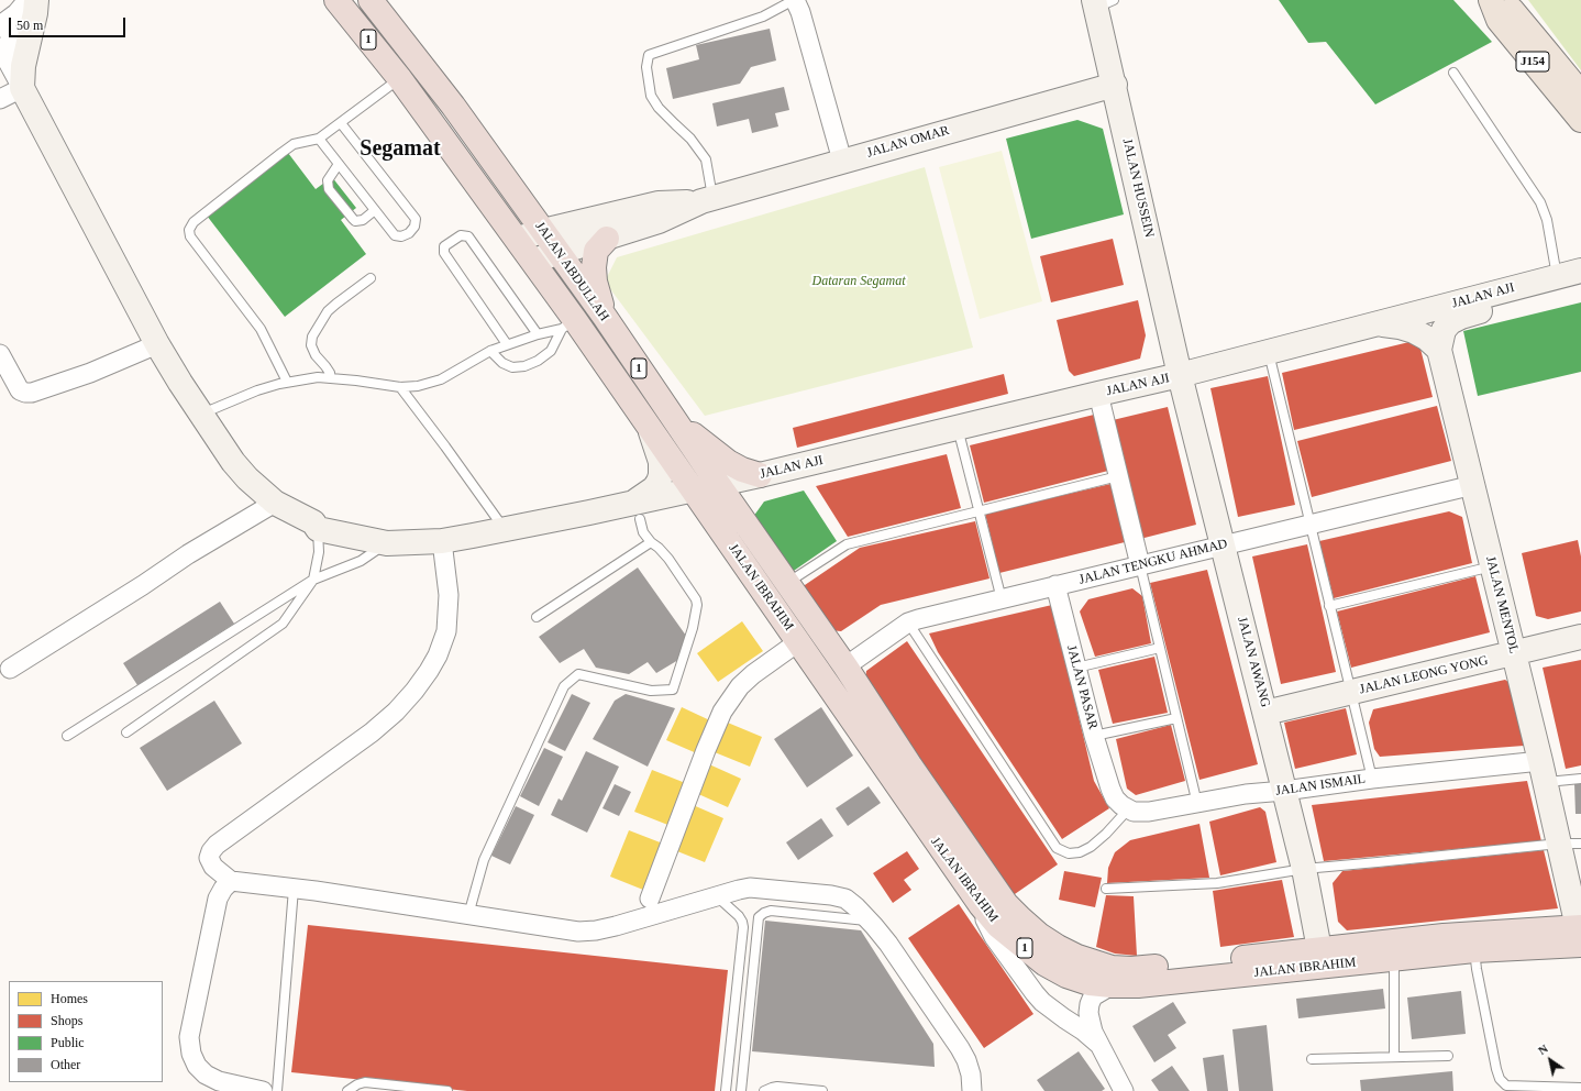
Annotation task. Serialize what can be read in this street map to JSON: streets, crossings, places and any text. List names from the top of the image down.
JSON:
{
  "streets": {
    "highway": ["1", "JALAN ABDULLAH", "JALAN IBRAHIM"],
    "main road": [
      "J154",
      "JALAN OMAR",
      "JALAN HUSSEIN",
      "JALAN AJI",
      "JALAN MENTOL",
      "JALAN AWANG",
      "JALAN LEONG YONG"
    ],
    "street": ["JALAN TENGKU AHMAD", "JALAN PASAR", "JALAN ISMAIL"]
  },
  "crossings": [
    ["1", "JALAN ABDULLAH"],
    ["JALAN OMAR", "JALAN HUSSEIN"],
    ["JALAN OMAR", "JALAN ABDULLAH"],
    ["JALAN HUSSEIN", "JALAN AJI"],
    ["JALAN HUSSEIN", "JALAN AWANG"],
    ["JALAN ABDULLAH", "JALAN AJI"],
    ["JALAN ABDULLAH", "JALAN IBRAHIM"],
    ["JALAN AJI", "JALAN IBRAHIM"],
    ["JALAN AJI", "JALAN MENTOL"],
    ["JALAN AJI", "JALAN AWANG"],
    ["JALAN TENGKU AHMAD", "JALAN IBRAHIM"],
    ["JALAN TENGKU AHMAD", "JALAN MENTOL"],
    ["JALAN TENGKU AHMAD", "JALAN AWANG"],
    ["JALAN TENGKU AHMAD", "JALAN PASAR"],
    ["JALAN IBRAHIM", "JALAN MENTOL"],
    ["JALAN IBRAHIM", "JALAN AWANG"],
    ["JALAN MENTOL", "JALAN LEONG YONG"],
    ["JALAN MENTOL", "JALAN ISMAIL"],
    ["JALAN AWANG", "JALAN LEONG YONG"],
    ["JALAN AWANG", "JALAN ISMAIL"],
    ["JALAN PASAR", "JALAN ISMAIL"]
  ],
  "districts": ["Segamat"],
  "parks": ["Dataran Segamat"],
  "legend": [
    "Homes",
    "Shops",
    "Public",
    "Other"
  ],
  "scale_bar": "50 m",
  "north": "top left"
}
